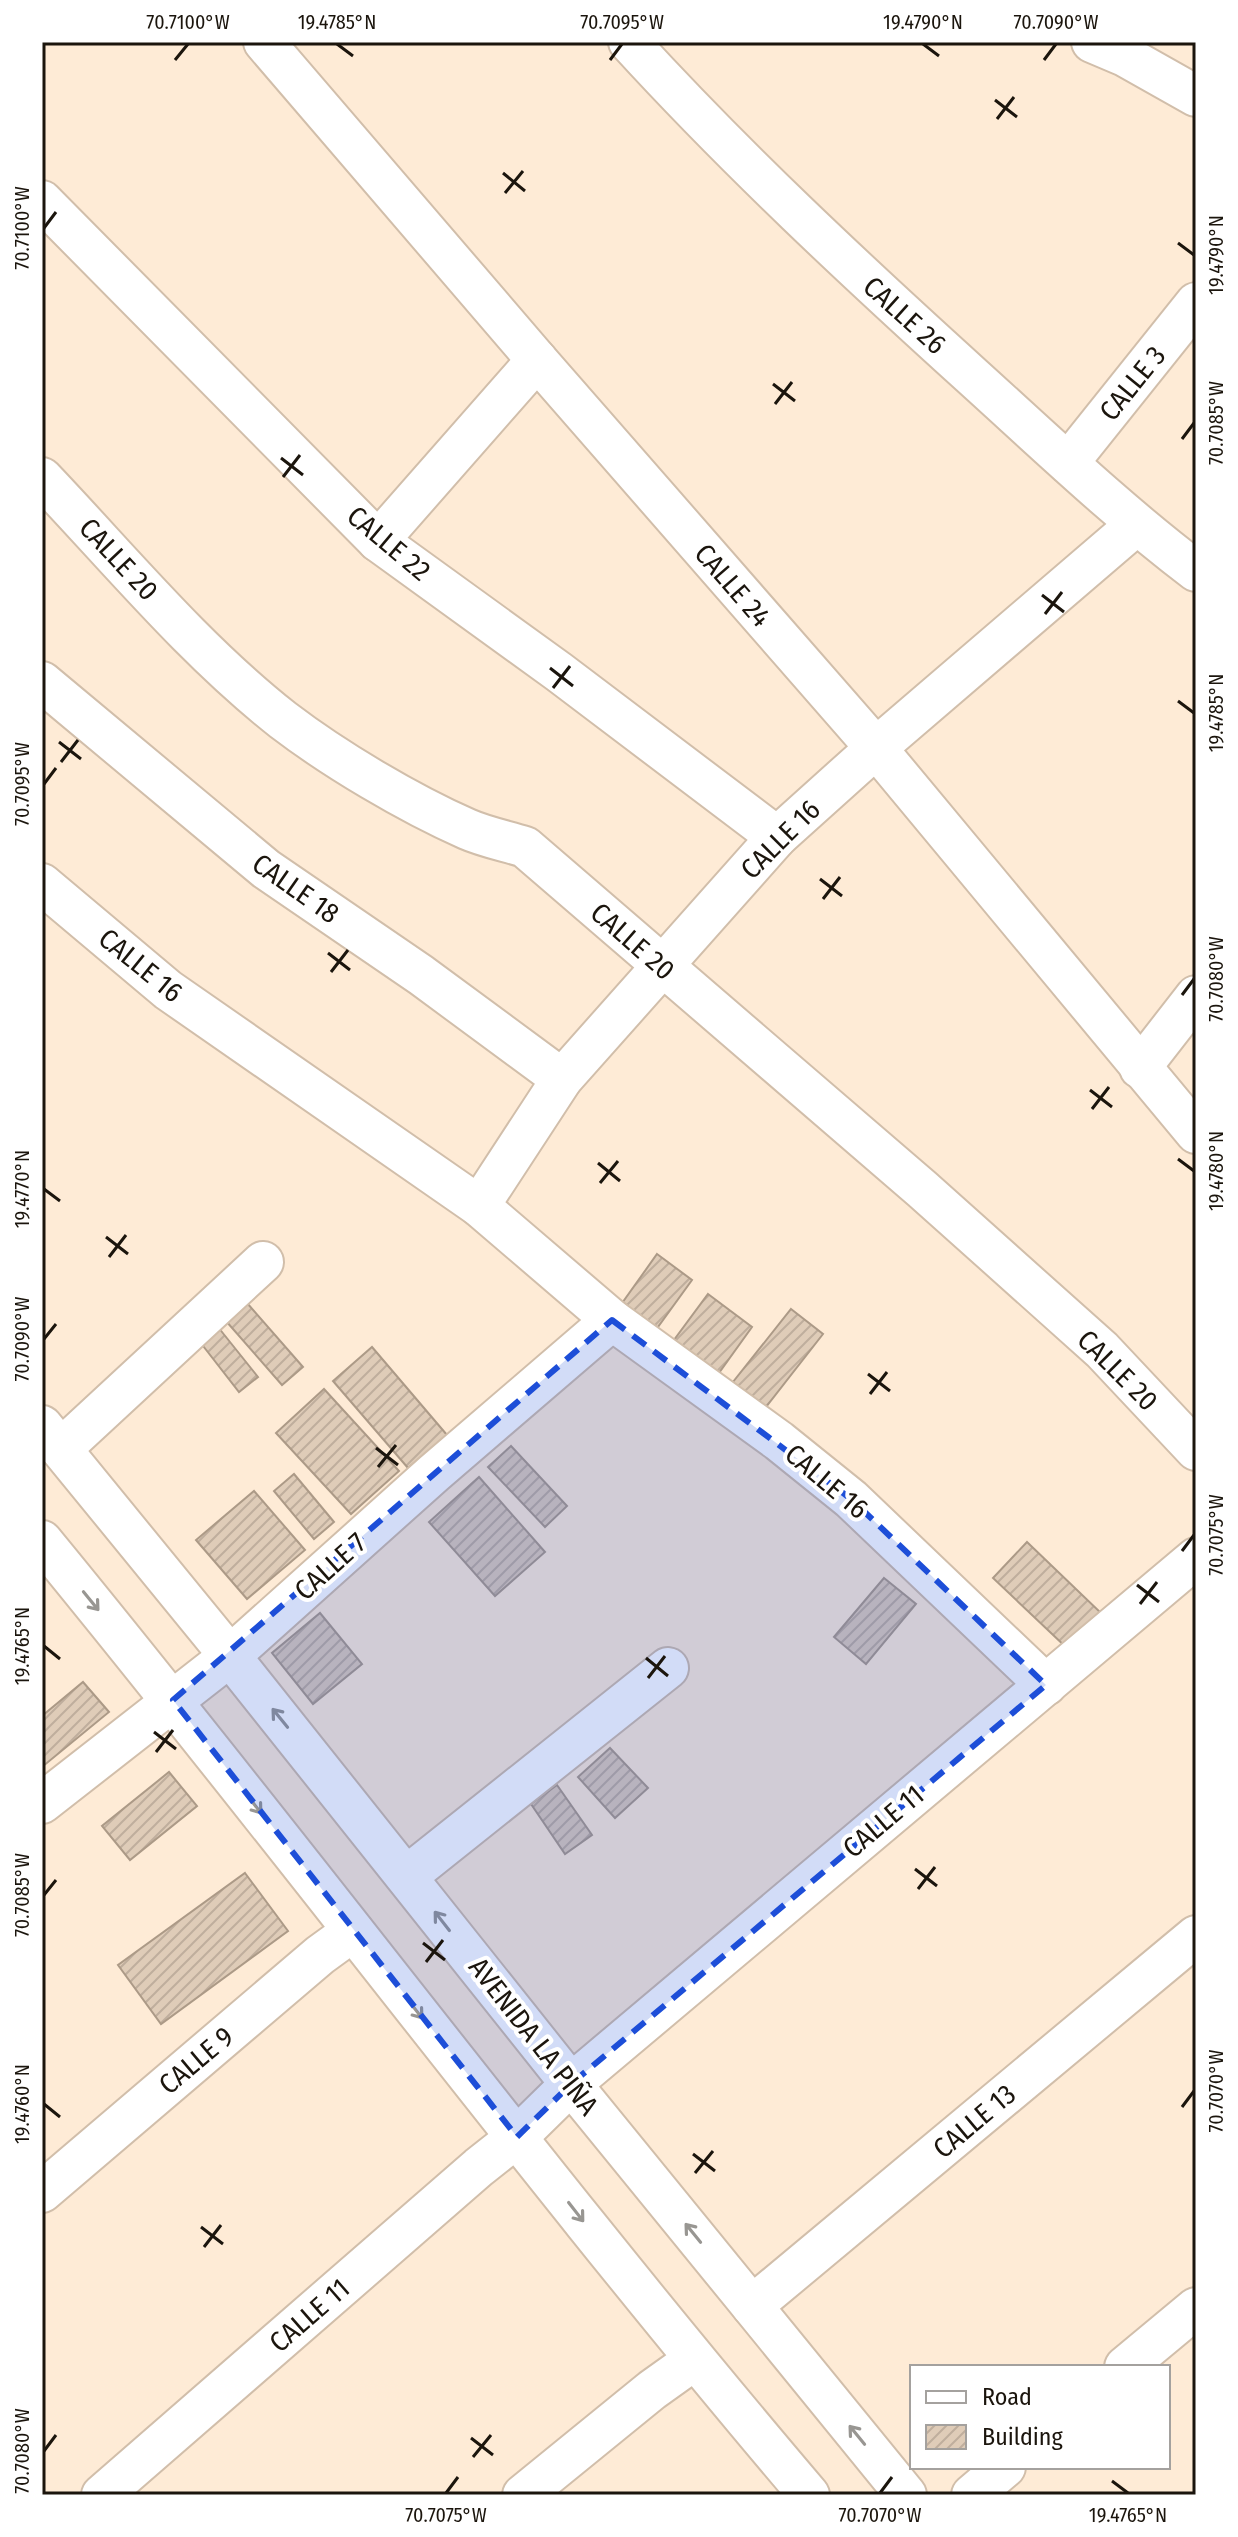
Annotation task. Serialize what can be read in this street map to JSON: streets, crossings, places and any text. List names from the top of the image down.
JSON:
{
  "streets": {
    "street": [
      "CALLE 26",
      "CALLE 3",
      "CALLE 22",
      "CALLE 20",
      "CALLE 24",
      "CALLE 16",
      "CALLE 18",
      "CALLE 7",
      "CALLE 11",
      "AVENIDA LA PIÑA",
      "CALLE 9",
      "CALLE 13"
    ]
  },
  "crossings": [
    ["CALLE 26", "CALLE 3"],
    ["CALLE 26", "CALLE 16"],
    ["CALLE 22", "CALLE 16"],
    ["CALLE 20", "CALLE 16"],
    ["CALLE 24", "CALLE 16"],
    ["CALLE 16", "CALLE 18"],
    ["CALLE 16", "CALLE 7"],
    ["CALLE 16", "CALLE 11"],
    ["CALLE 7", "AVENIDA LA PIÑA"],
    ["CALLE 11", "AVENIDA LA PIÑA"],
    ["AVENIDA LA PIÑA", "CALLE 13"]
  ],
  "legend": ["Road", "Building"],
  "coordinates": [
    "70.7100°W",
    "19.4785°N",
    "70.7095°W",
    "19.4790°N",
    "70.7090°W",
    "70.7085°W",
    "70.7080°W",
    "19.4780°N",
    "19.4770°N",
    "70.7075°W",
    "19.4765°N",
    "70.7070°W",
    "19.4760°N"
  ]
}
